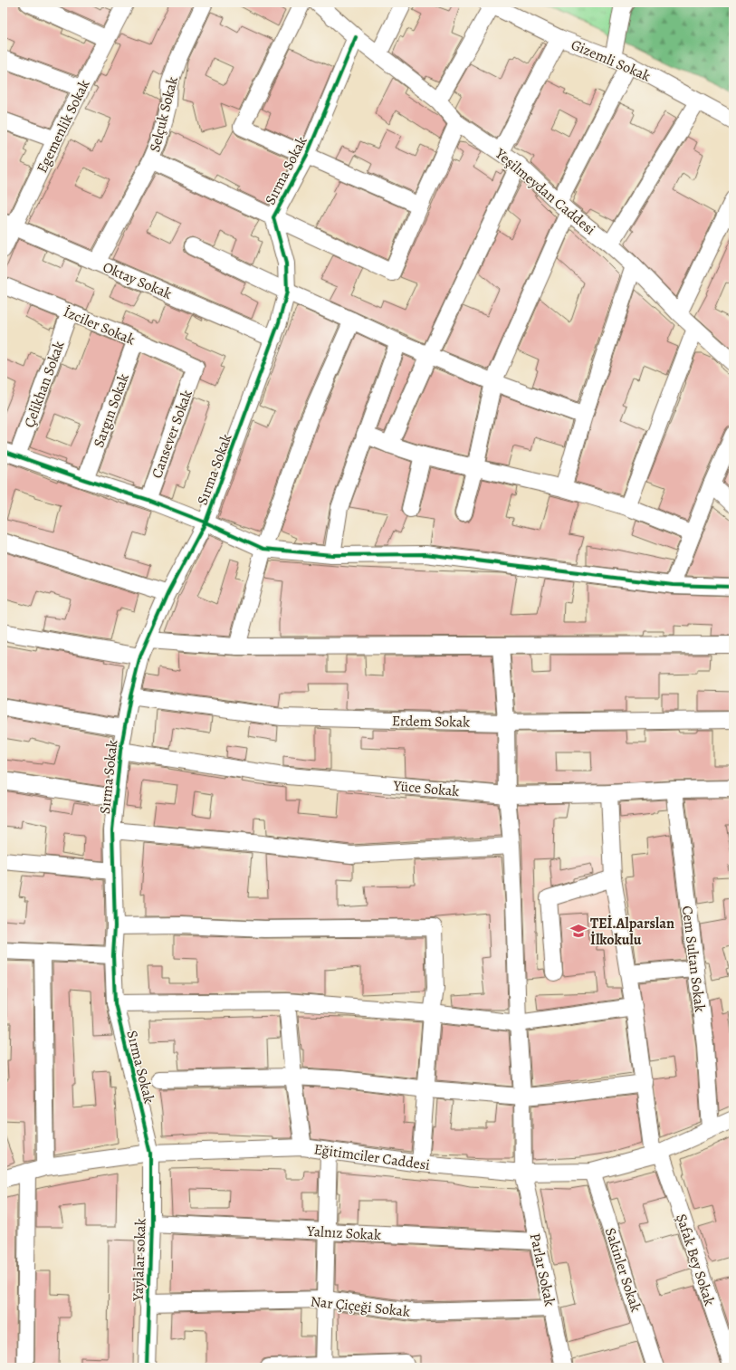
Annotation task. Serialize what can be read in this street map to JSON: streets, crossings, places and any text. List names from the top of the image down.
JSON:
{
  "streets": {
    "street": [
      "Gizemli Sokak",
      "Selçuk Sokak",
      "Egemenlik Sokak",
      "Sırma Sokak",
      "Yeşilmeydan Caddesi",
      "Oktay Sokak",
      "İzciler Sokak",
      "Çelikhan Sokak",
      "Sargın Sokak",
      "Cansever Sokak",
      "Erdem Sokak",
      "Yüce Sokak",
      "Cem Sultan Sokak",
      "Eğitimciler Caddesi",
      "Yalnız Sokak",
      "Yaylalar sokak",
      "Şafak Bey Sokak",
      "Parlar Sokak",
      "Sakinler Sokak",
      "Nar Çiçeği Sokak"
    ]
  },
  "crossings": [
    ["Selçuk Sokak", "Oktay Sokak"],
    ["Egemenlik Sokak", "Oktay Sokak"],
    ["Sırma Sokak", "Yeşilmeydan Caddesi"],
    ["Sırma Sokak", "Oktay Sokak"],
    ["Sırma Sokak", "Erdem Sokak"],
    ["Sırma Sokak", "Yüce Sokak"],
    ["Sırma Sokak", "Eğitimciler Caddesi"],
    ["Sırma Sokak", "Yaylalar sokak"],
    ["İzciler Sokak", "Çelikhan Sokak"],
    ["İzciler Sokak", "Sargın Sokak"],
    ["İzciler Sokak", "Cansever Sokak"],
    ["Erdem Sokak", "Parlar Sokak"],
    ["Yüce Sokak", "Cem Sultan Sokak"],
    ["Yüce Sokak", "Şafak Bey Sokak"],
    ["Yüce Sokak", "Parlar Sokak"],
    ["Cem Sultan Sokak", "Eğitimciler Caddesi"],
    ["Eğitimciler Caddesi", "Yaylalar sokak"],
    ["Eğitimciler Caddesi", "Şafak Bey Sokak"],
    ["Eğitimciler Caddesi", "Parlar Sokak"],
    ["Eğitimciler Caddesi", "Sakinler Sokak"],
    ["Yalnız Sokak", "Yaylalar sokak"],
    ["Yalnız Sokak", "Parlar Sokak"],
    ["Yaylalar sokak", "Nar Çiçeği Sokak"],
    ["Parlar Sokak", "Nar Çiçeği Sokak"]
  ],
  "places": {
    "school or university": ["TEİ.Alparslan İlkokulu"]
  }
}
